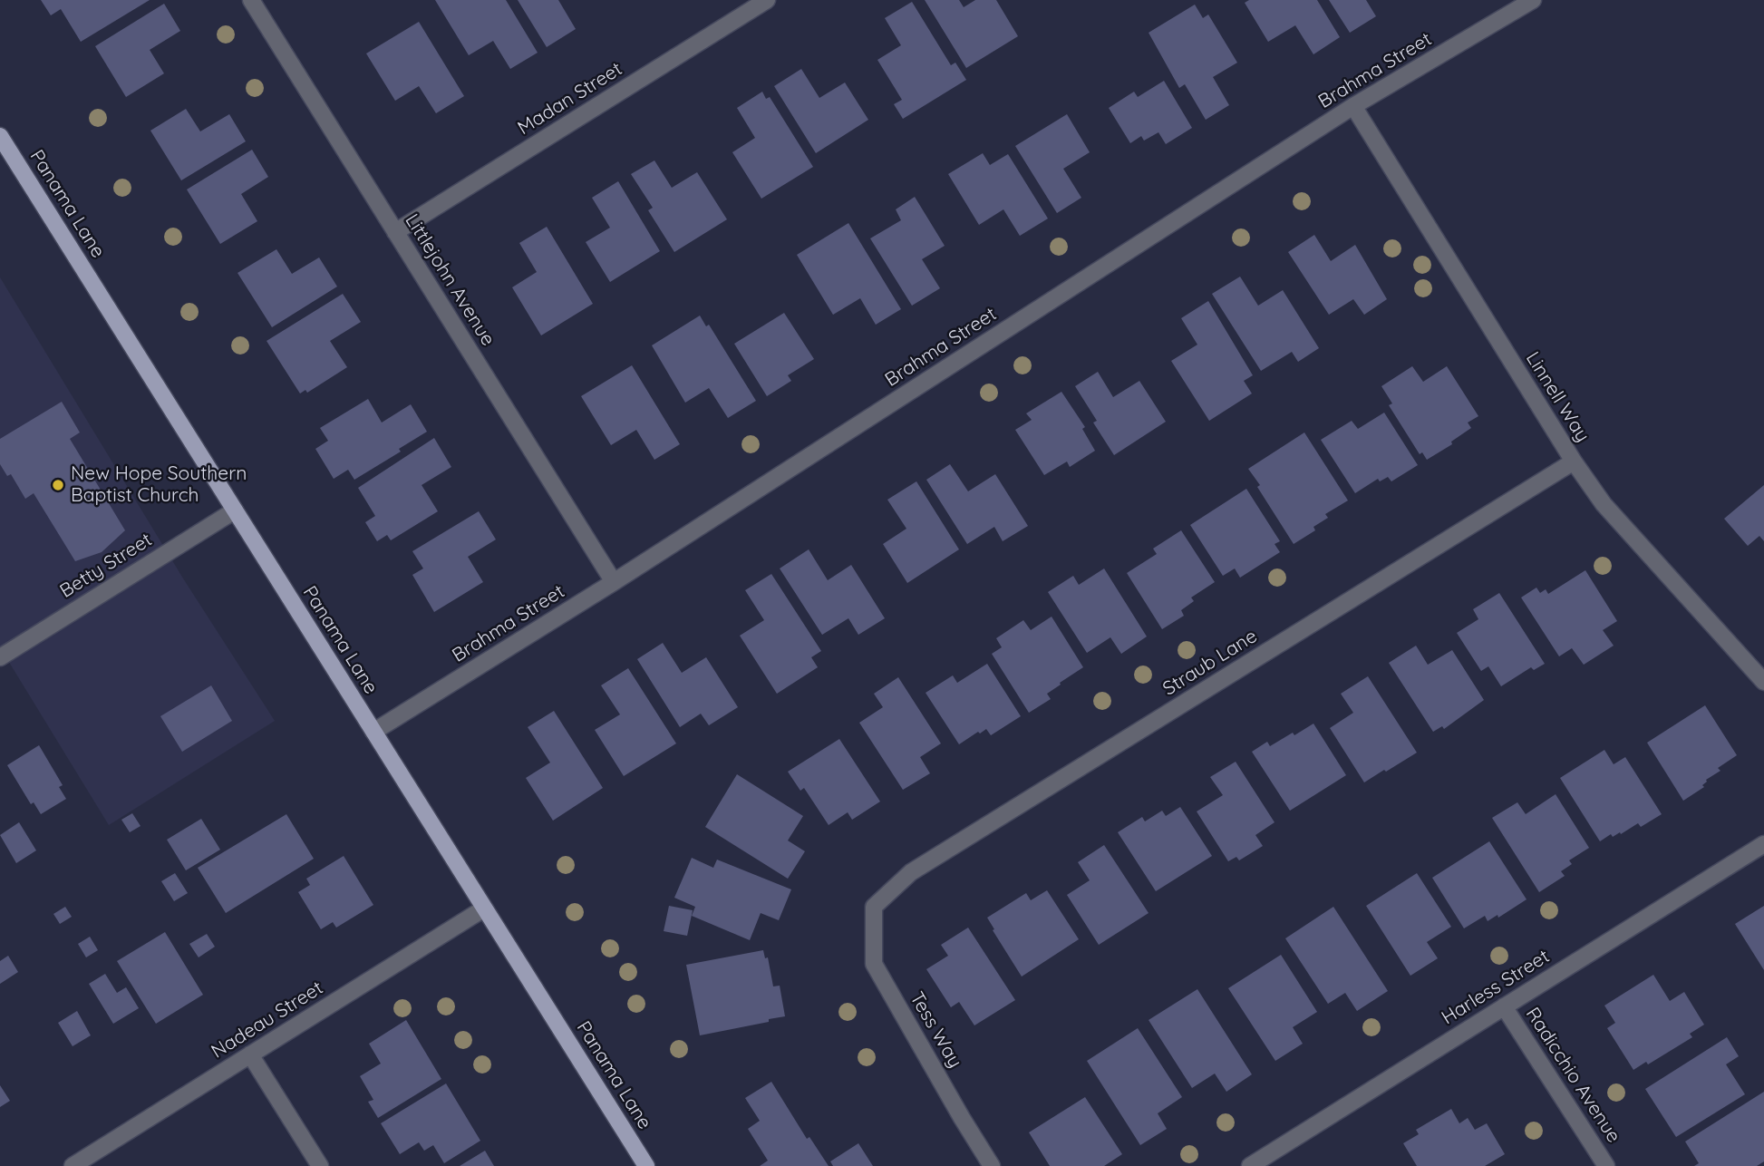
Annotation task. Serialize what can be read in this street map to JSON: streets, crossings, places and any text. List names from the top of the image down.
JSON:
{
  "streets": {
    "main road": ["Panama Lane"],
    "street": [
      "Brahma Street",
      "Madan Street",
      "Littlejohn Avenue",
      "Linnell Way",
      "Betty Street",
      "Straub Lane",
      "Harless Street",
      "Nadeau Street",
      "Tess Way",
      "Radicchio Avenue"
    ]
  },
  "crossings": [
    ["Brahma Street", "Panama Lane"],
    ["Brahma Street", "Littlejohn Avenue"],
    ["Brahma Street", "Linnell Way"],
    ["Madan Street", "Littlejohn Avenue"],
    ["Panama Lane", "Betty Street"],
    ["Panama Lane", "Nadeau Street"],
    ["Linnell Way", "Straub Lane"],
    ["Straub Lane", "Tess Way"],
    ["Harless Street", "Radicchio Avenue"]
  ],
  "places": ["New Hope Southern Baptist Church"]
}
